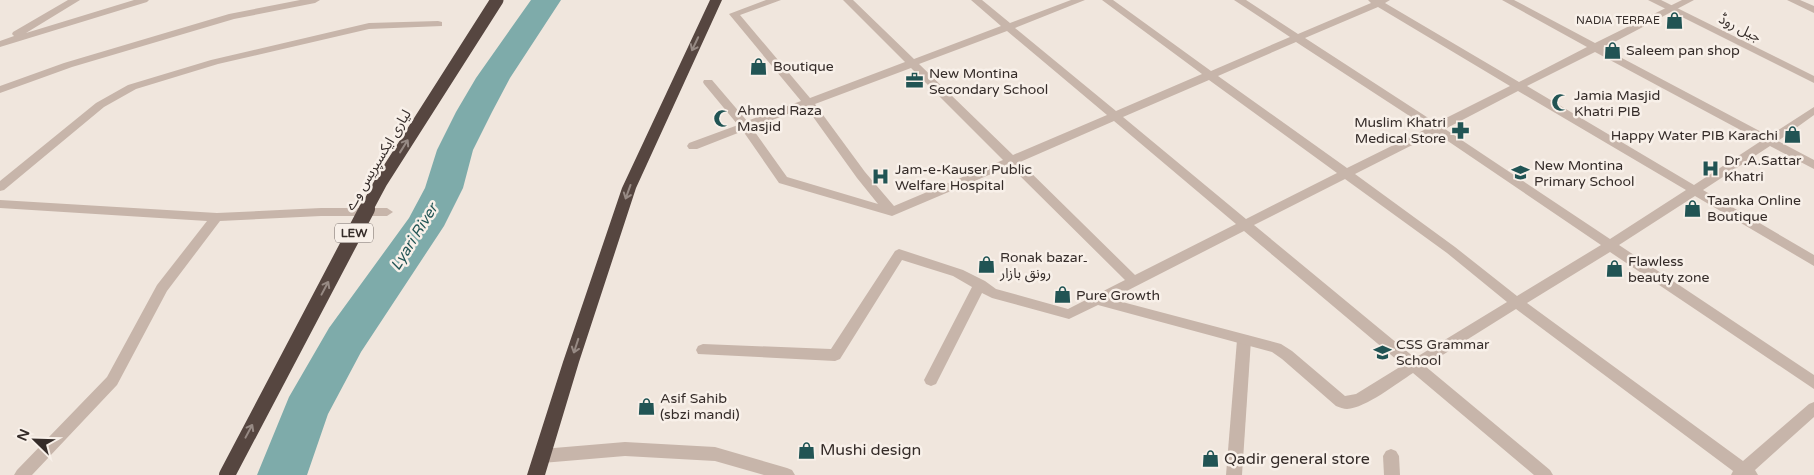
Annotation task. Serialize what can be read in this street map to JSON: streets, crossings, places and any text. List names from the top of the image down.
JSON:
{
  "streets": {
    "highway": ["لیاری ایکسپریس وے", "LEW"],
    "street": ["جیل روڈ"]
  },
  "one_way": ["لیاری ایکسپریس وے"],
  "water": ["Lyari River"],
  "places": {
    "shop": [
      "NADIA TERRAE",
      "Saleem pan shop",
      "Boutique",
      "Happy Water PIB Karachi",
      "Taanka Online Boutique",
      "Ronak bazar۔ رونق بازار",
      "Flawless beauty zone",
      "Pure Growth",
      "Asif Sahib (sbzi mandi)",
      "Mushi design",
      "Qadir general store"
    ],
    "office": ["New Montina Secondary School"],
    "mosque": ["Jamia Masjid Khatri PIB", "Ahmed Raza Masjid"],
    "pharmacy": ["Muslim Khatri Medical Store"],
    "hospital": ["Dr .A.Sattar Khatri", "Jam-e-Kauser Public Welfare Hospital"],
    "school or university": ["New Montina Primary School", "CSS Grammar School"]
  },
  "north": "top left"
}
